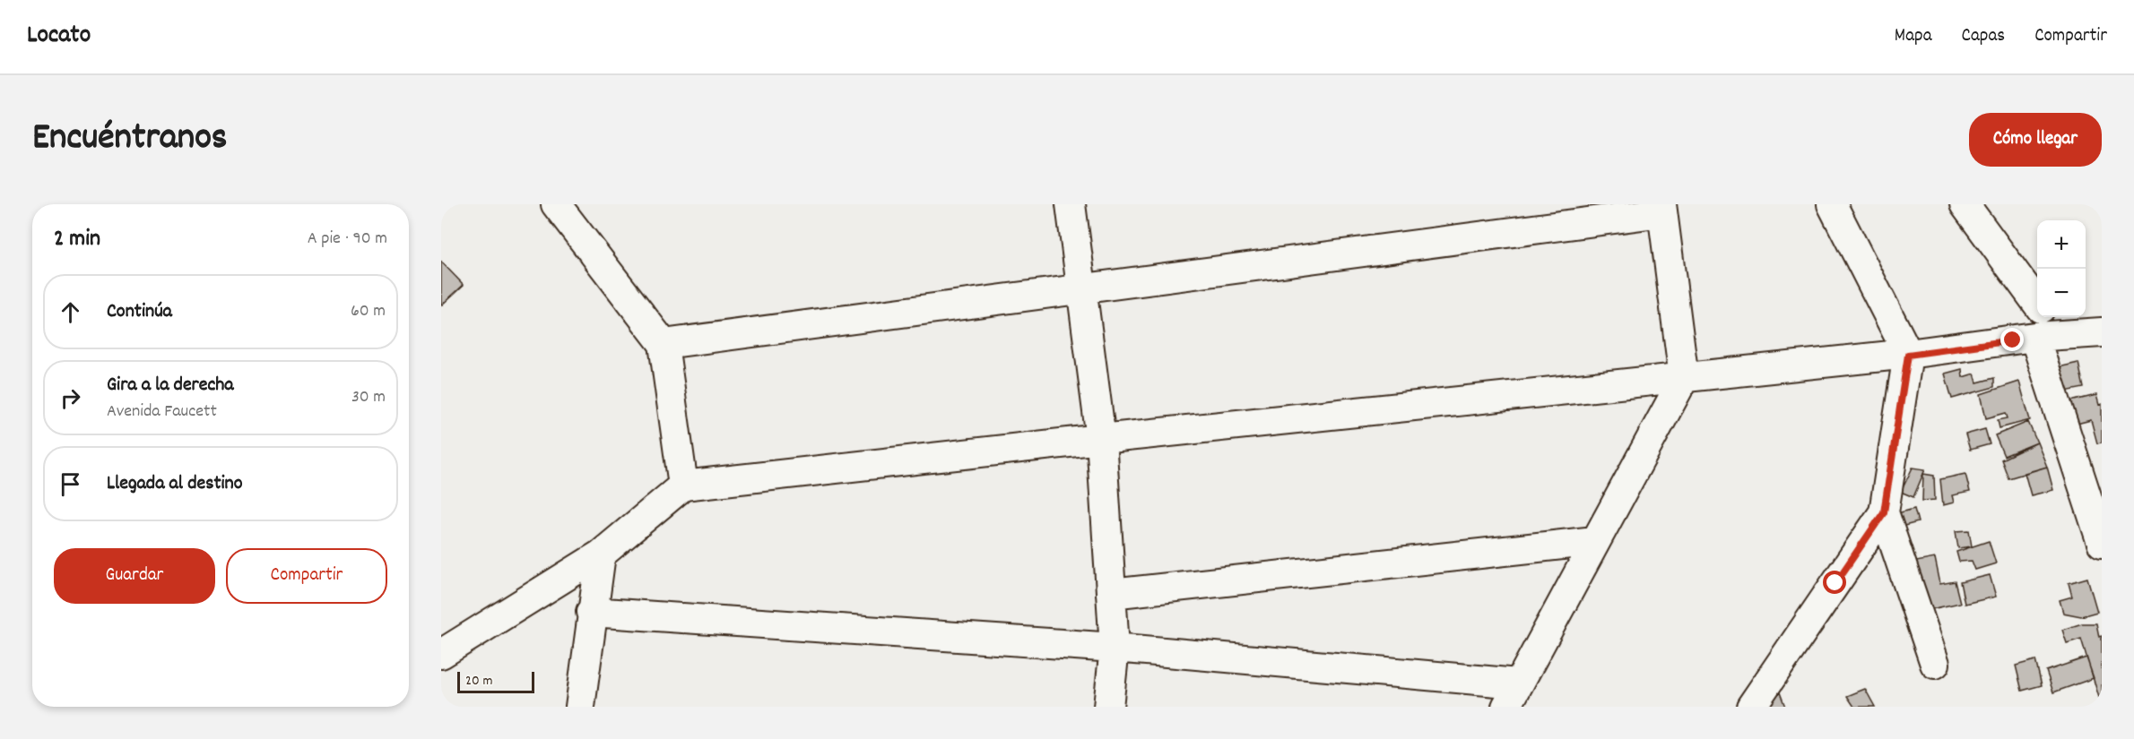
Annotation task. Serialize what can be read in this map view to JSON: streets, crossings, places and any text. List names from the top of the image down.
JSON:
{
  "scale_bar": "20 m",
  "page": {
    "header": "Locato",
    "nav": ["Mapa", "Capas", "Compartir"],
    "title": "Encuéntranos",
    "buttons": [
      "Cómo llegar",
      ["Guardar", "Compartir"]
    ],
    "heading": ["2 min", "A pie · 90 m"],
    "map_buttons": ["+", "−"],
    "list": [
      ["Continúa", "60 m"],
      ["Gira a la derecha", "Avenida Faucett", "30 m"],
      "Llegada al destino"
    ],
    "scale": "20 m"
  }
}
